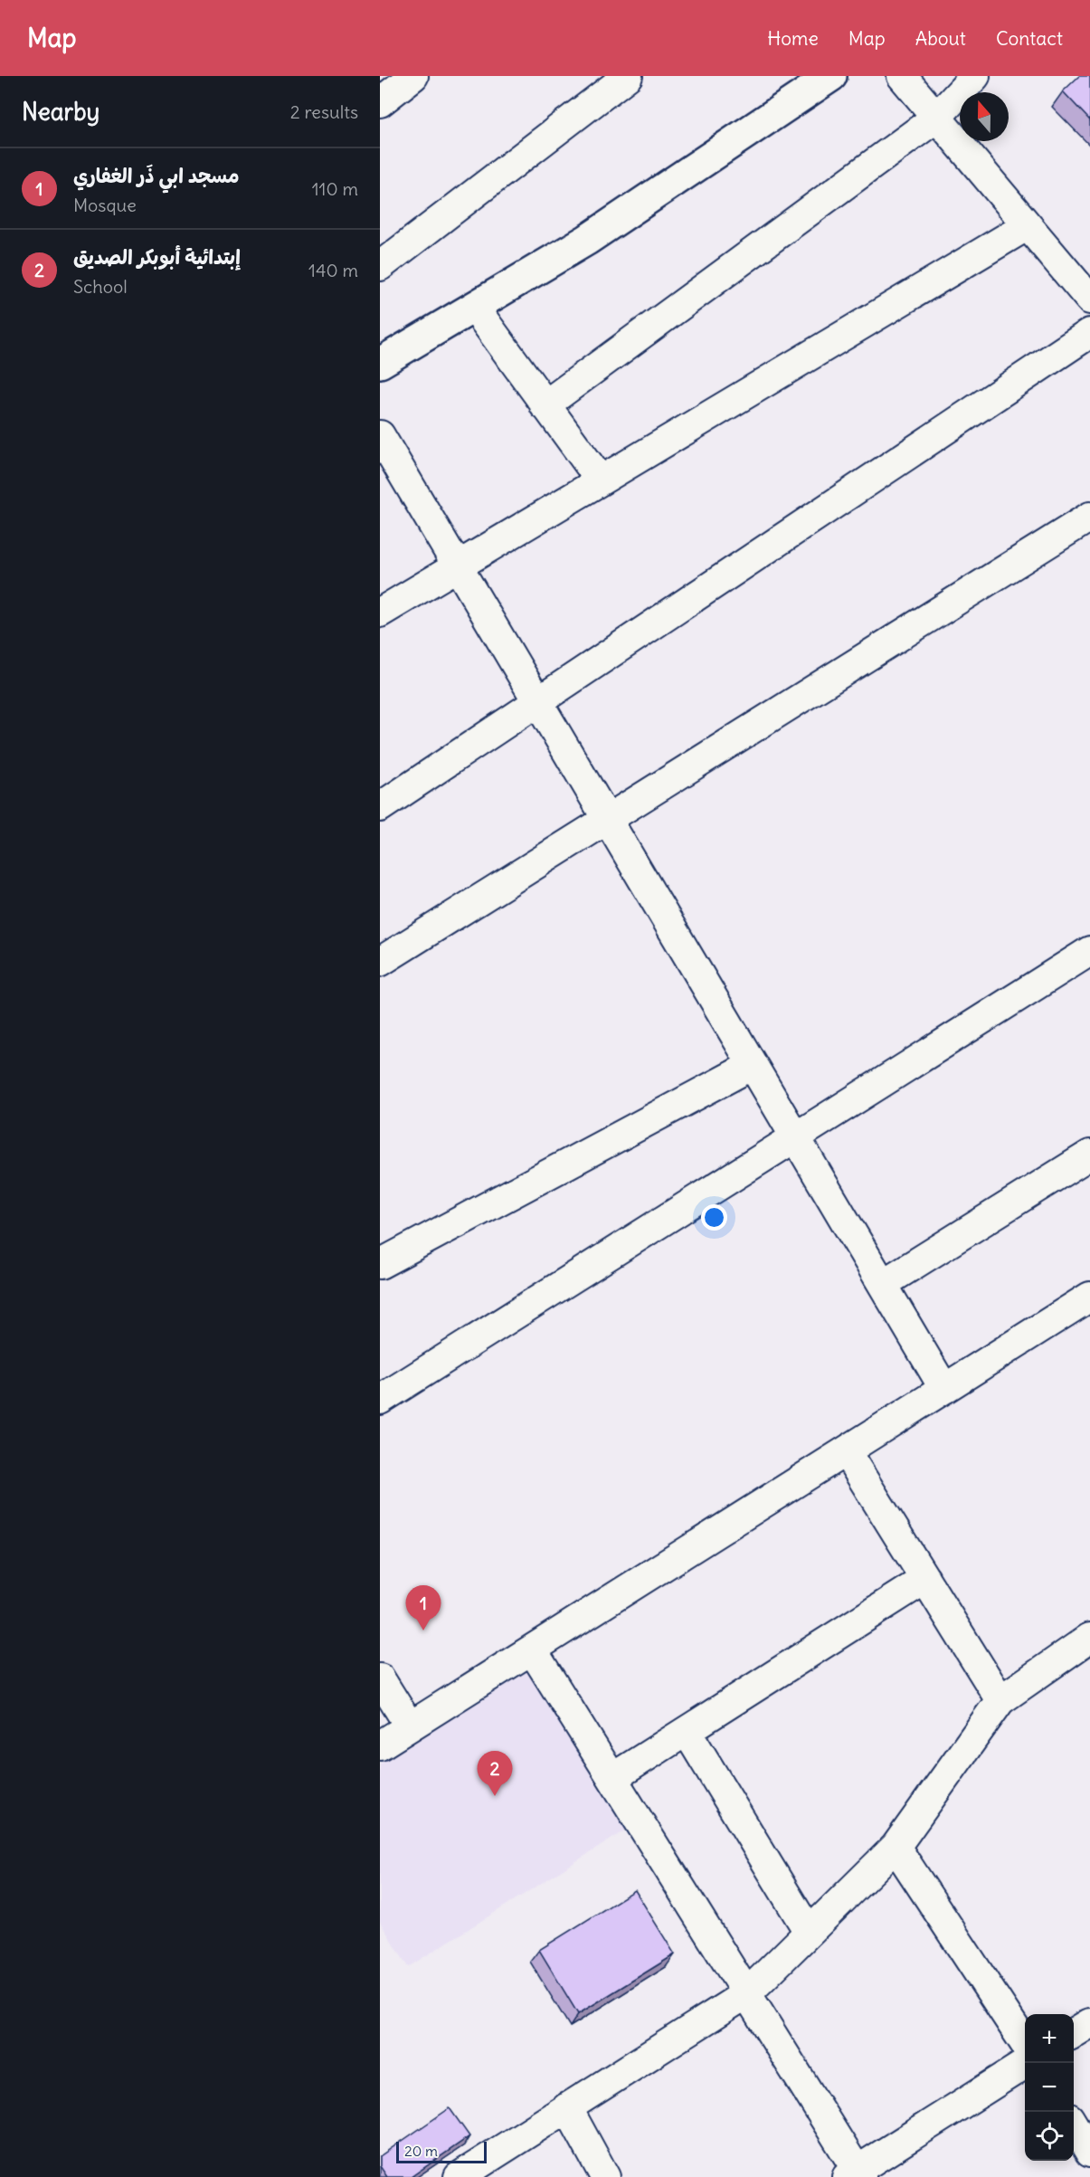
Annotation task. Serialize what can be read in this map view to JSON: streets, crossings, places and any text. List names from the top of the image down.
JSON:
{
  "scale_bar": "20 m",
  "north": "top",
  "page": {
    "header": "Map",
    "nav": [
      "Home",
      "Map",
      "About",
      "Contact"
    ],
    "heading": ["Nearby", "2 results"],
    "list": [
      {
        "mark": "1",
        "name": "مسجد ابي ذَر الغفاري",
        "note": "Mosque",
        "value": "110 m"
      },
      {
        "mark": "2",
        "name": "إبتدائية أبوبكر الصديق",
        "note": "School",
        "value": "140 m"
      }
    ],
    "pins": ["1", "2"],
    "map_buttons": ["+", "−"],
    "scale": "20 m"
  }
}
